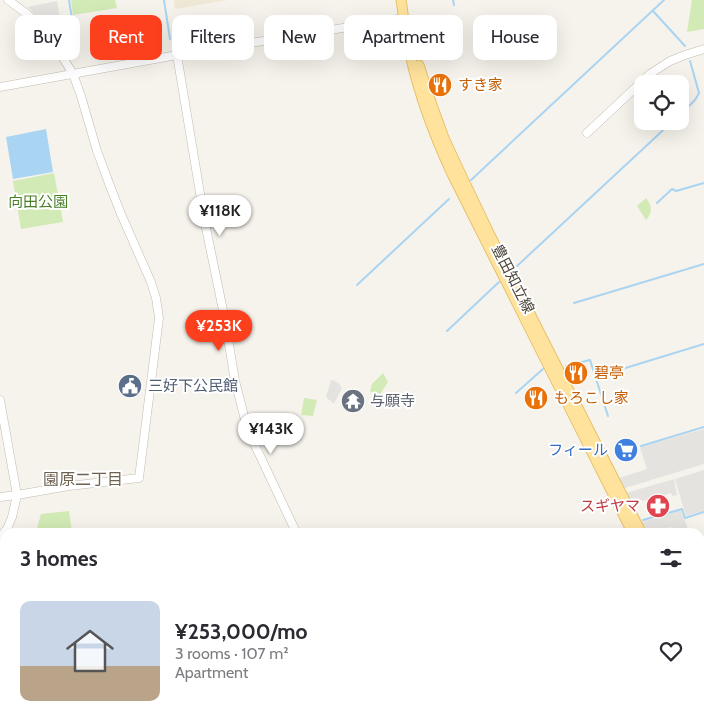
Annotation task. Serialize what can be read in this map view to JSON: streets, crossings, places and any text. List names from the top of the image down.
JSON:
{
  "streets": {
    "main road": ["豊田知立線"]
  },
  "districts": ["園原二丁目"],
  "parks": ["向田公園"],
  "places": {
    "restaurant": ["すき家", "碧亭", "もろこし家"],
    "public building": ["三好下公民館"],
    "temple": ["与願寺"],
    "supermarket": ["フィール"],
    "pharmacy": ["スギヤマ"]
  },
  "page": {
    "chip": [
      "Buy",
      "Rent",
      "Filters",
      "New",
      "Apartment",
      "House"
    ],
    "price": ["¥118K", "¥253K", "¥143K"],
    "heading": "3 homes",
    "list": [
      {
        "name": "¥253,000/mo",
        "note": "3 rooms · 107 m² · Apartment"
      }
    ]
  }
}
